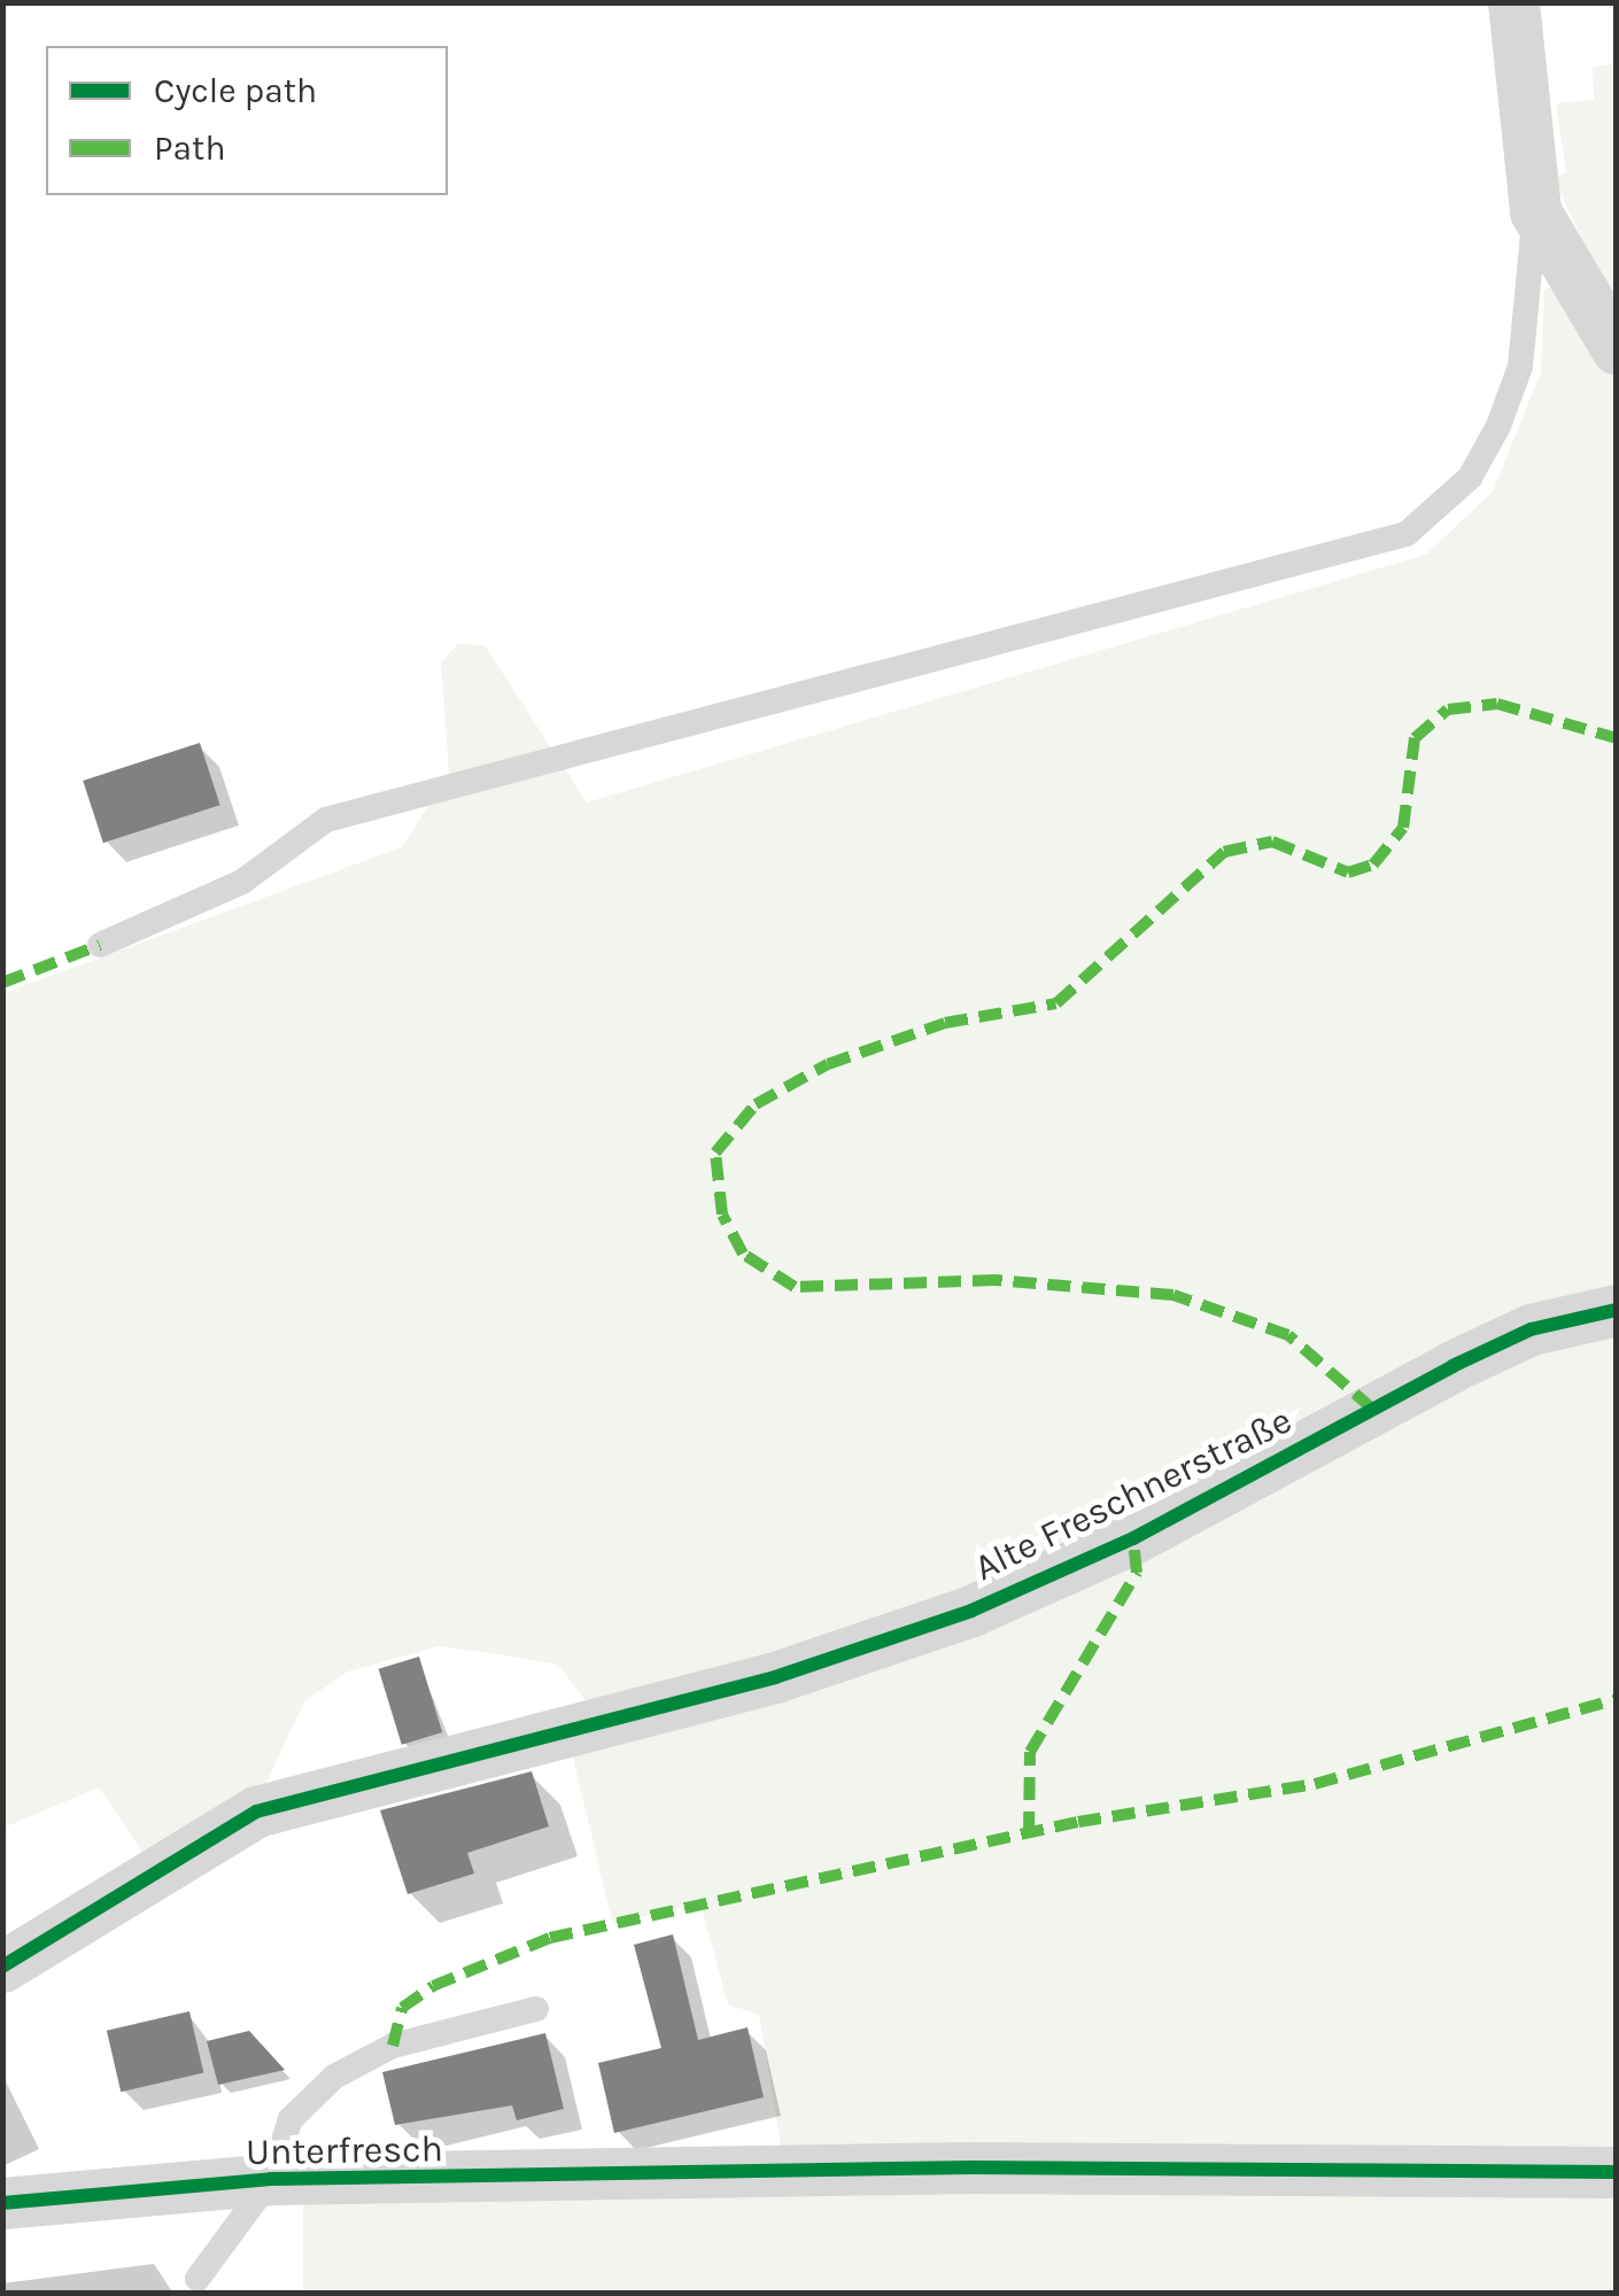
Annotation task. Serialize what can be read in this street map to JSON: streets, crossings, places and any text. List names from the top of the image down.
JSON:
{
  "streets": {
    "street": ["Alte Freschnerstraße", "Unterfresch"]
  },
  "legend": ["Cycle path", "Path"]
}
